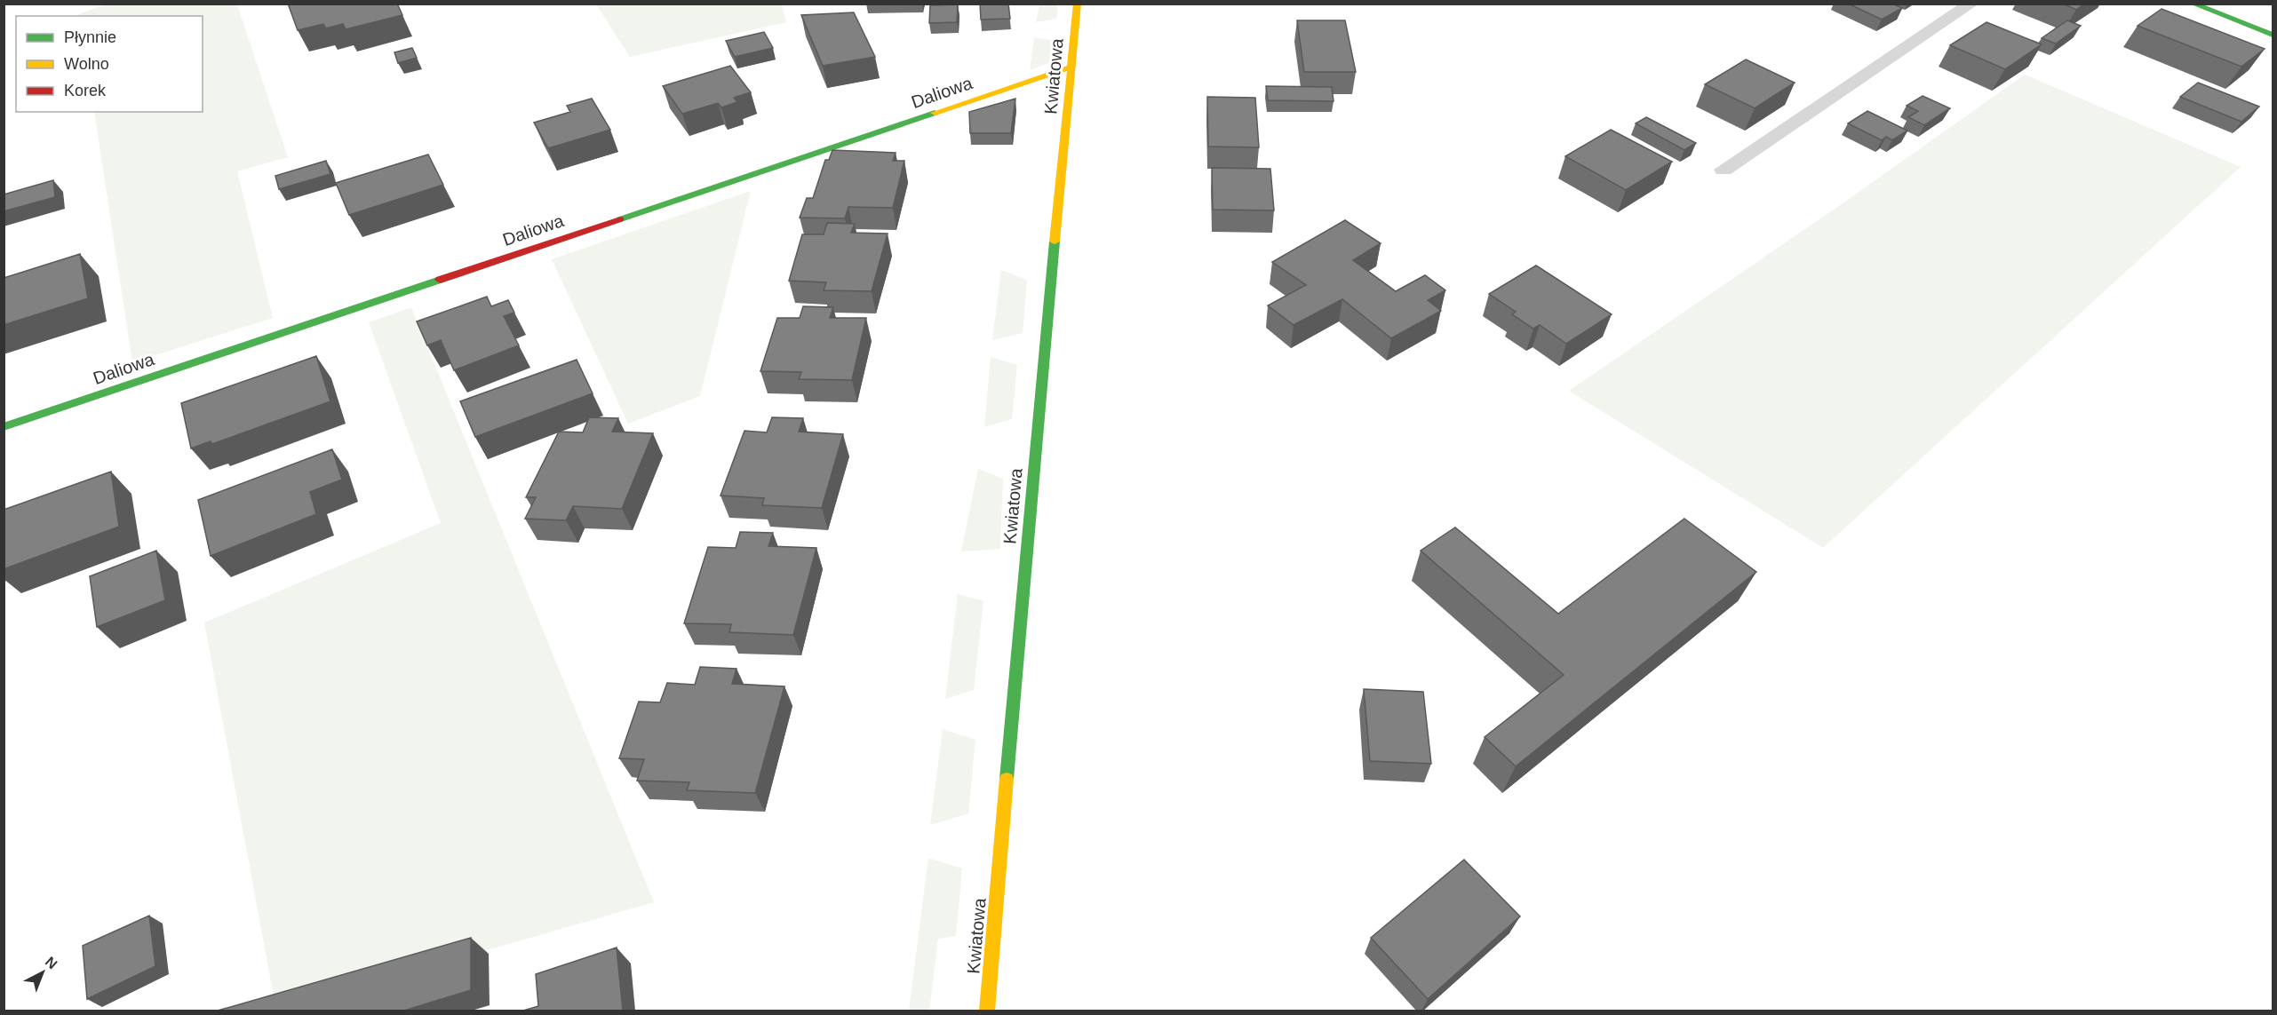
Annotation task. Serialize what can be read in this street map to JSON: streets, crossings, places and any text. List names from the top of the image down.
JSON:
{
  "streets": {
    "main road": ["Kwiatowa", "Daliowa"]
  },
  "crossings": [
    ["Kwiatowa", "Daliowa"]
  ],
  "legend": ["Płynnie", "Wolno", "Korek"],
  "north": "top right"
}
